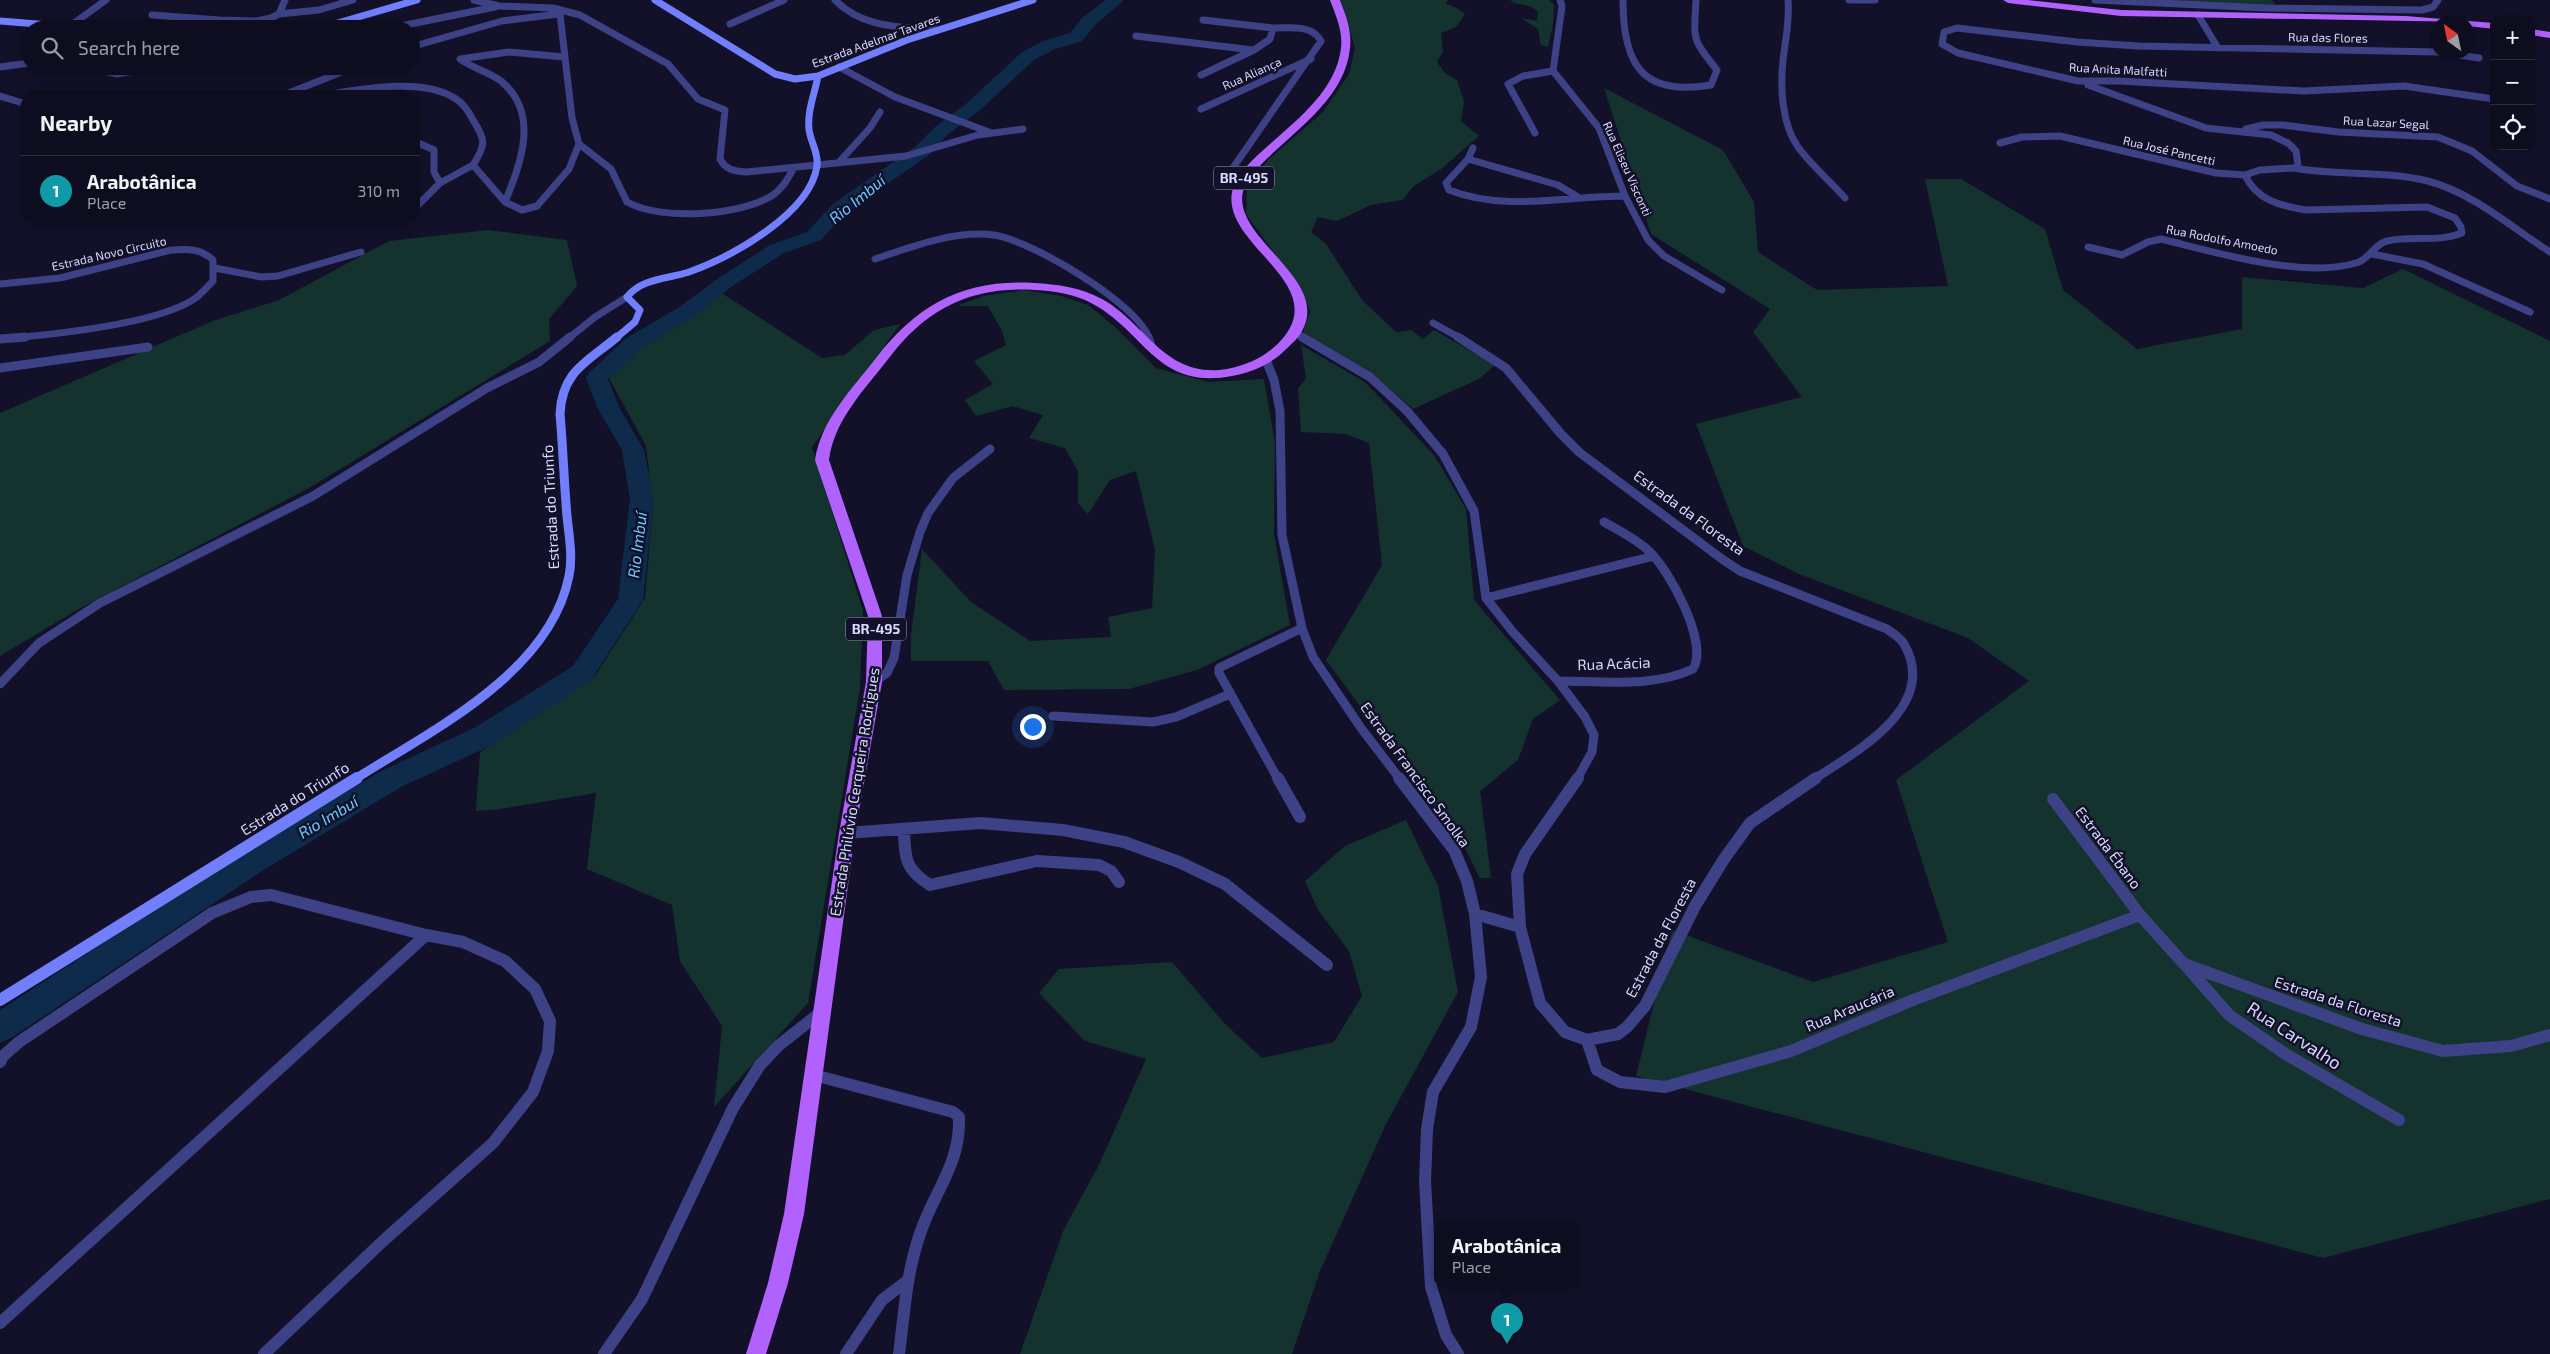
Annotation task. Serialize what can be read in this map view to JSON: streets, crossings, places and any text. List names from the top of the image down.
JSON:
{
  "streets": {
    "main road": ["BR-495", "Estrada Philúvio Cerqueira Rodrigues"],
    "street": [
      "Rua das Flores",
      "Estrada Adelmar Tavares",
      "Rua Anita Malfatti",
      "Rua Aliança",
      "Rua Lazar Segal",
      "Rua José Pancetti",
      "Rua Eliseu Visconti",
      "Rua Rodolfo Amoedo",
      "Estrada Novo Circuito",
      "Estrada do Triunfo",
      "Estrada da Floresta",
      "Rua Acácia",
      "Estrada Francisco Smolka",
      "Estrada Ébano",
      "Rua Araucária",
      "Rua Carvalho"
    ]
  },
  "crossings": [
    ["Rua das Flores", "Rua Anita Malfatti"],
    ["Rua José Pancetti", "Rua Rodolfo Amoedo"],
    ["BR-495", "Estrada Francisco Smolka"],
    ["BR-495", "Estrada Philúvio Cerqueira Rodrigues"],
    ["Estrada da Floresta", "Estrada Ébano"],
    ["Estrada da Floresta", "Rua Araucária"],
    ["Estrada da Floresta", "Rua Carvalho"],
    ["Estrada Francisco Smolka", "Estrada Philúvio Cerqueira Rodrigues"],
    ["Estrada Ébano", "Rua Araucária"]
  ],
  "water": ["Rio Imbuí"],
  "north": "top left",
  "page": {
    "map_buttons": ["+", "−"],
    "search": "Search here",
    "heading": "Nearby",
    "list": [
      {
        "mark": "1",
        "name": "Arabotânica",
        "note": "Place",
        "value": "310 m"
      }
    ],
    "popup": ["Arabotânica", "Place"],
    "pins": "1"
  }
}
